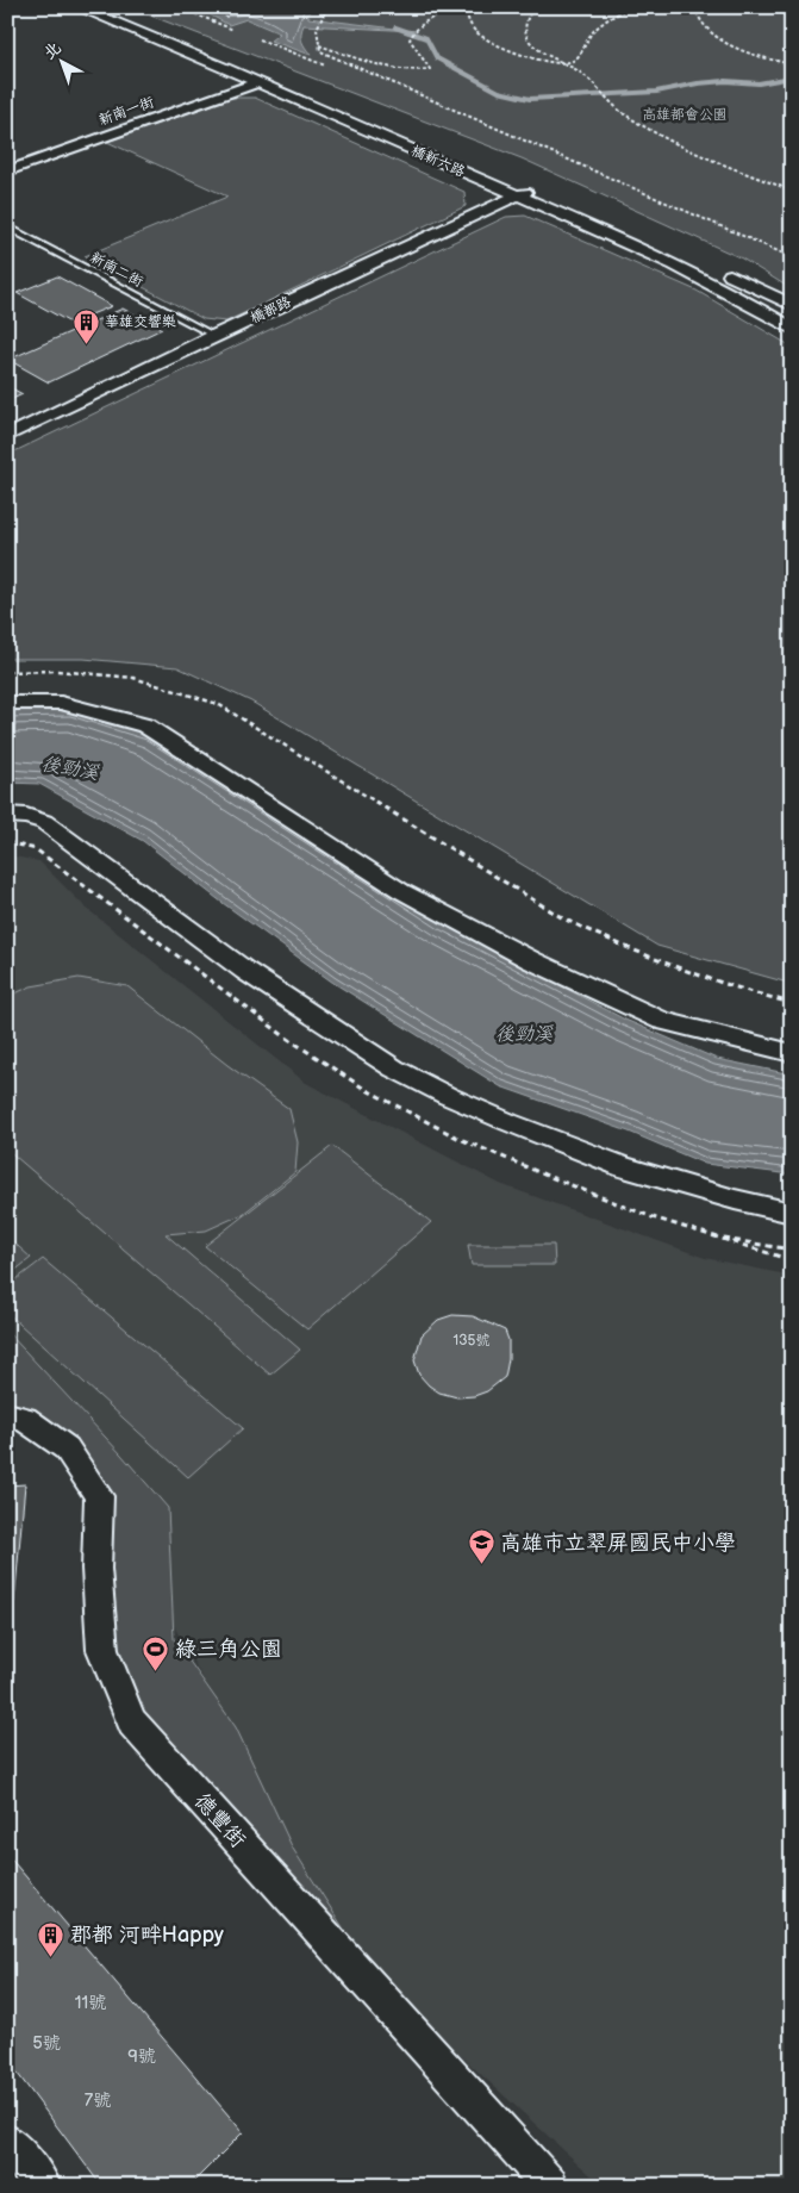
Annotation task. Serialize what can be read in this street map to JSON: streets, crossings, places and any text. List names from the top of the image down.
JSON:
{
  "streets": {
    "street": [
      "新南一街",
      "橋新六路",
      "橋都路",
      "德豐街"
    ],
    "lane": ["新南二街"]
  },
  "crossings": [
    ["新南一街", "橋新六路"],
    ["橋新六路", "橋都路"],
    ["新南二街", "橋都路"]
  ],
  "water": ["後勁溪"],
  "parks": ["高雄都會公園"],
  "places": {
    "building": ["華雄交響樂", "郡都 河畔Happy"],
    "school or university": ["高雄市立翠屏國民中小學"],
    "sports": ["綠三角公園"]
  },
  "house_numbers": [
    "135號",
    "11號",
    "5號",
    "9號",
    "7號"
  ],
  "north": "top left"
}
